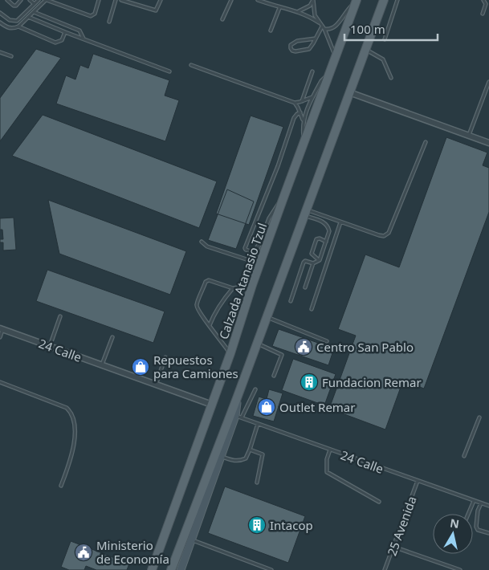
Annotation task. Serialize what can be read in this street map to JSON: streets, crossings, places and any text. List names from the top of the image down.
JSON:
{
  "streets": {
    "main road": ["Calzada Atanasio Tzul"],
    "street": ["24 Calle"],
    "lane": ["25 Avenida"]
  },
  "crossings": [
    ["Calzada Atanasio Tzul", "24 Calle"],
    ["24 Calle", "25 Avenida"]
  ],
  "places": {
    "public building": ["Centro San Pablo", "Ministerio de Economía"],
    "shop": ["Repuestos para Camiones", "Outlet Remar"],
    "building": ["Fundacion Remar", "Intacop"]
  },
  "scale_bar": "100 m",
  "north": "top"
}
